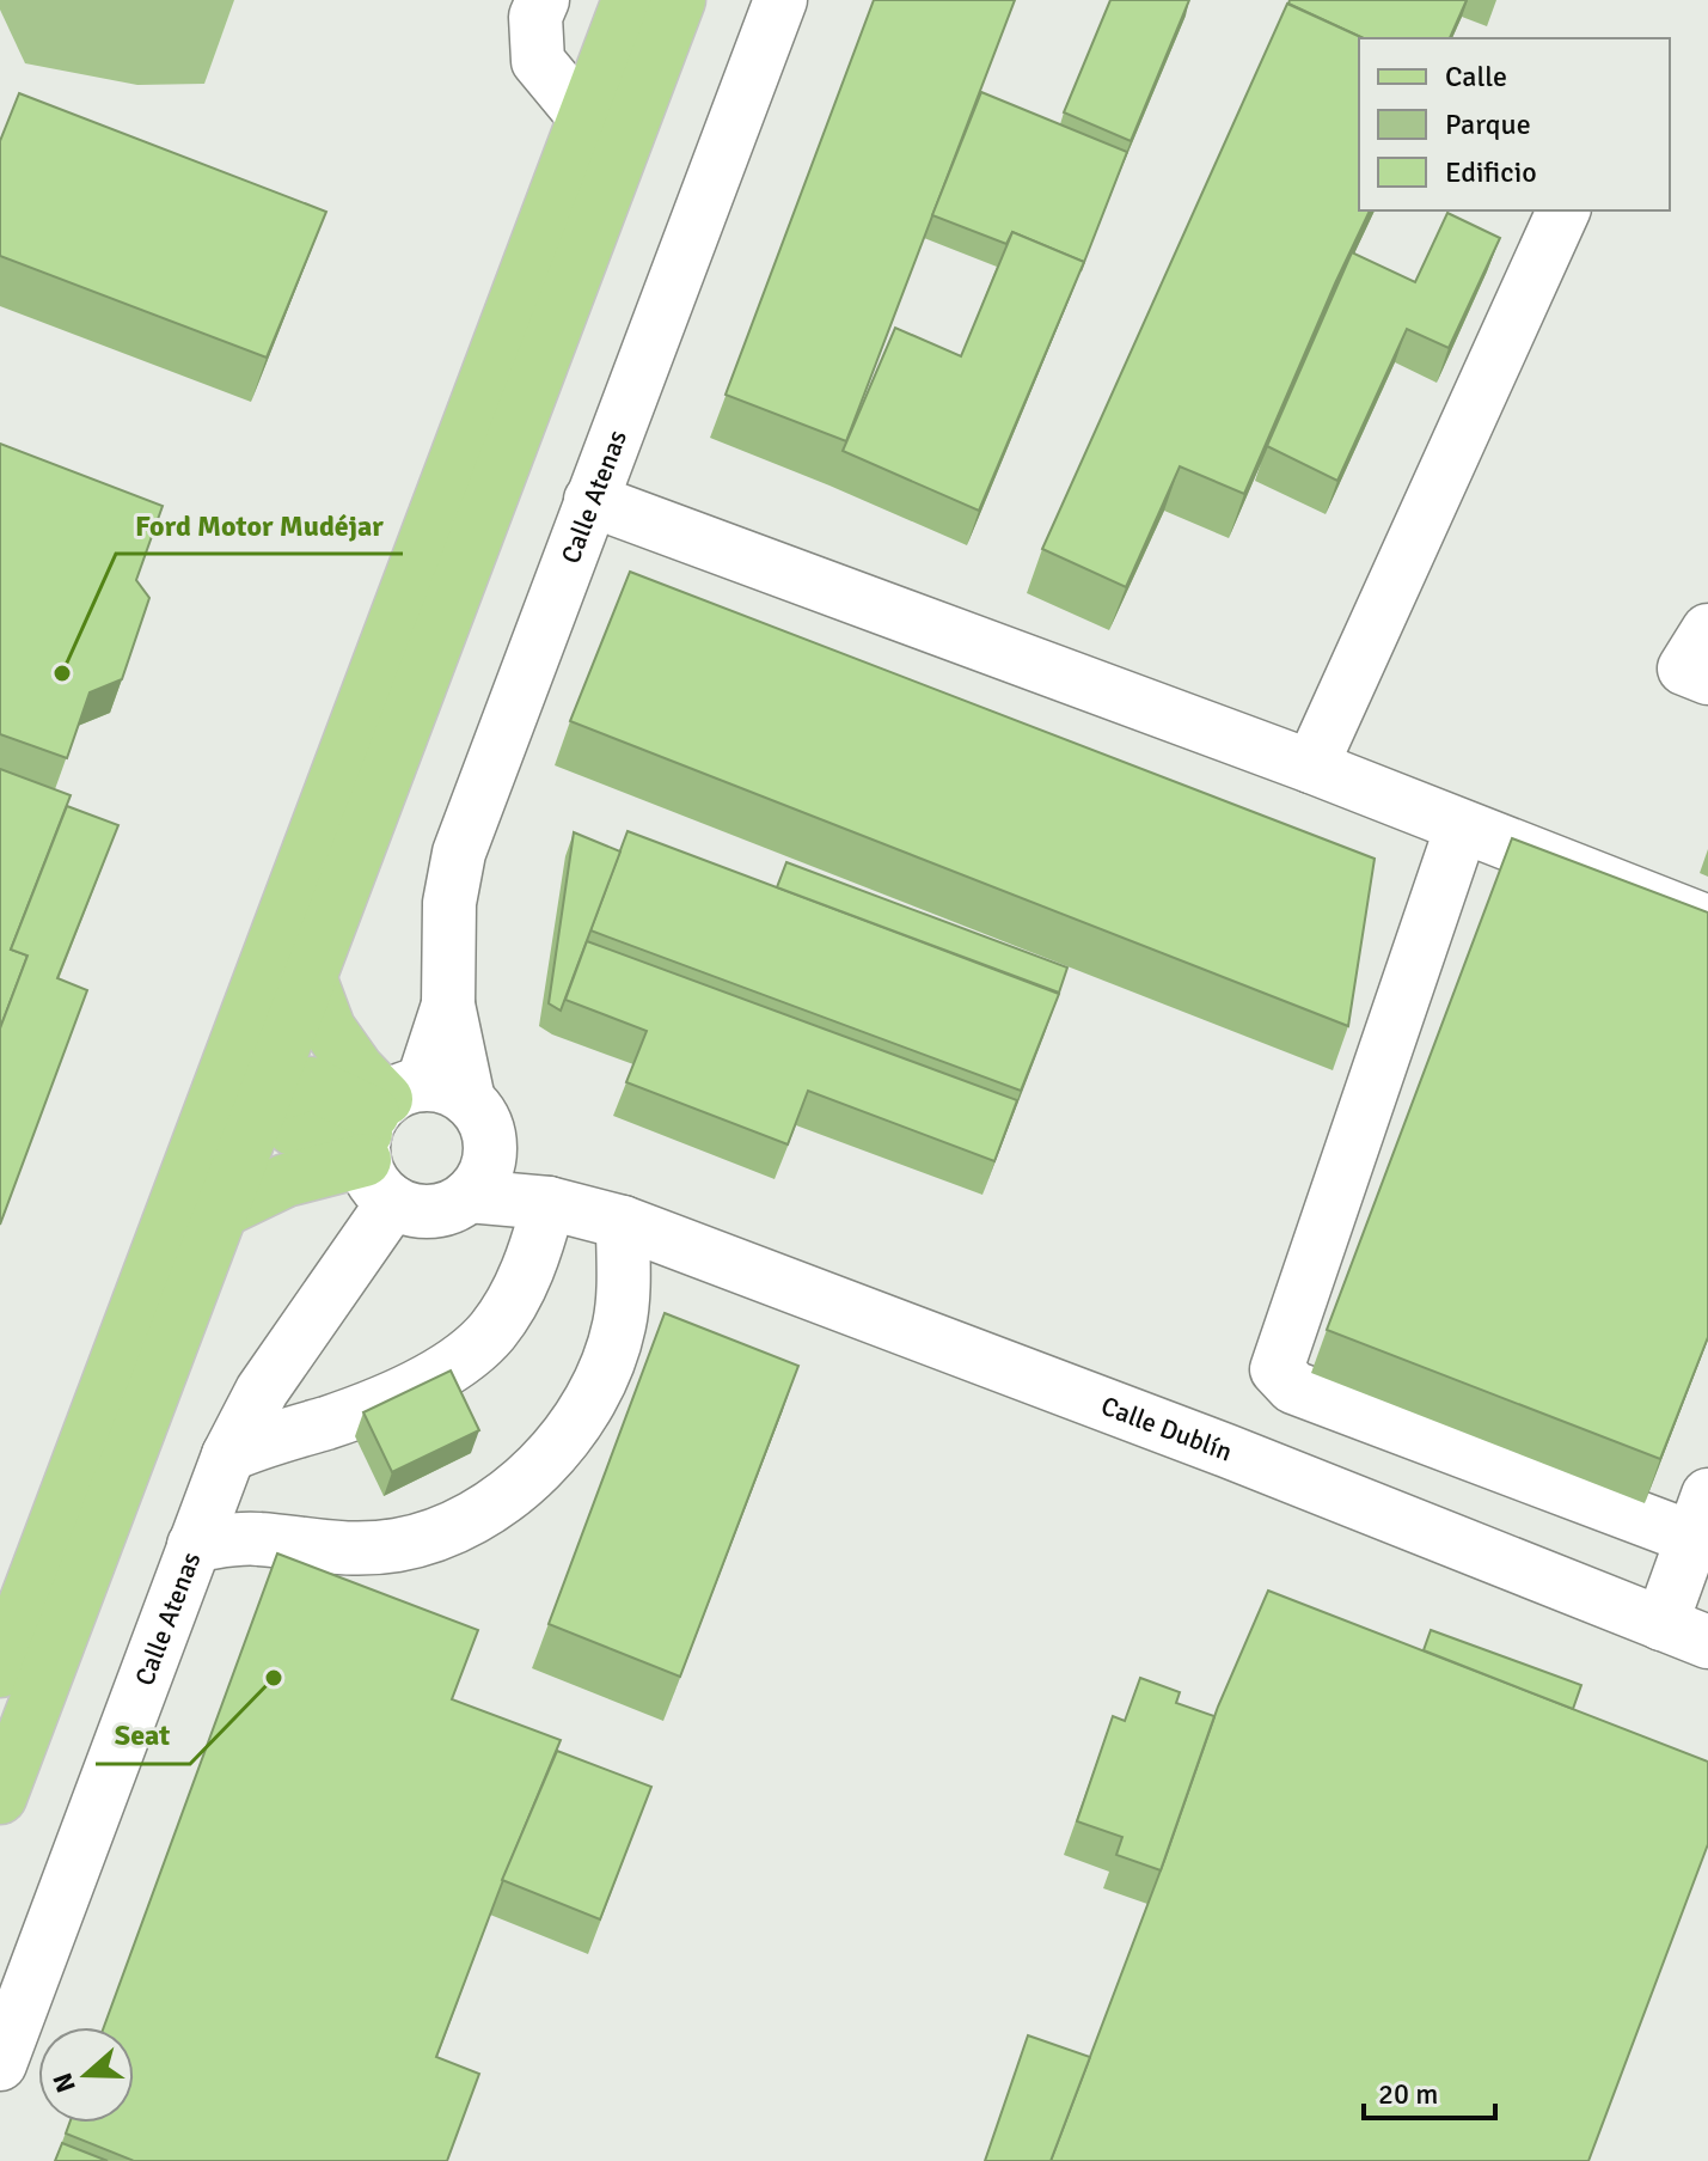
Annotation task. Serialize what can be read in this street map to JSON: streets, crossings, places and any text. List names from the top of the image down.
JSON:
{
  "streets": {
    "street": ["Calle Atenas", "Calle Dublín"]
  },
  "crossings": [
    ["Calle Atenas", "Calle Dublín"]
  ],
  "places": ["Ford Motor Mudéjar", "Seat"],
  "legend": ["Calle", "Parque", "Edificio"],
  "scale_bar": "20 m",
  "north": "left"
}
